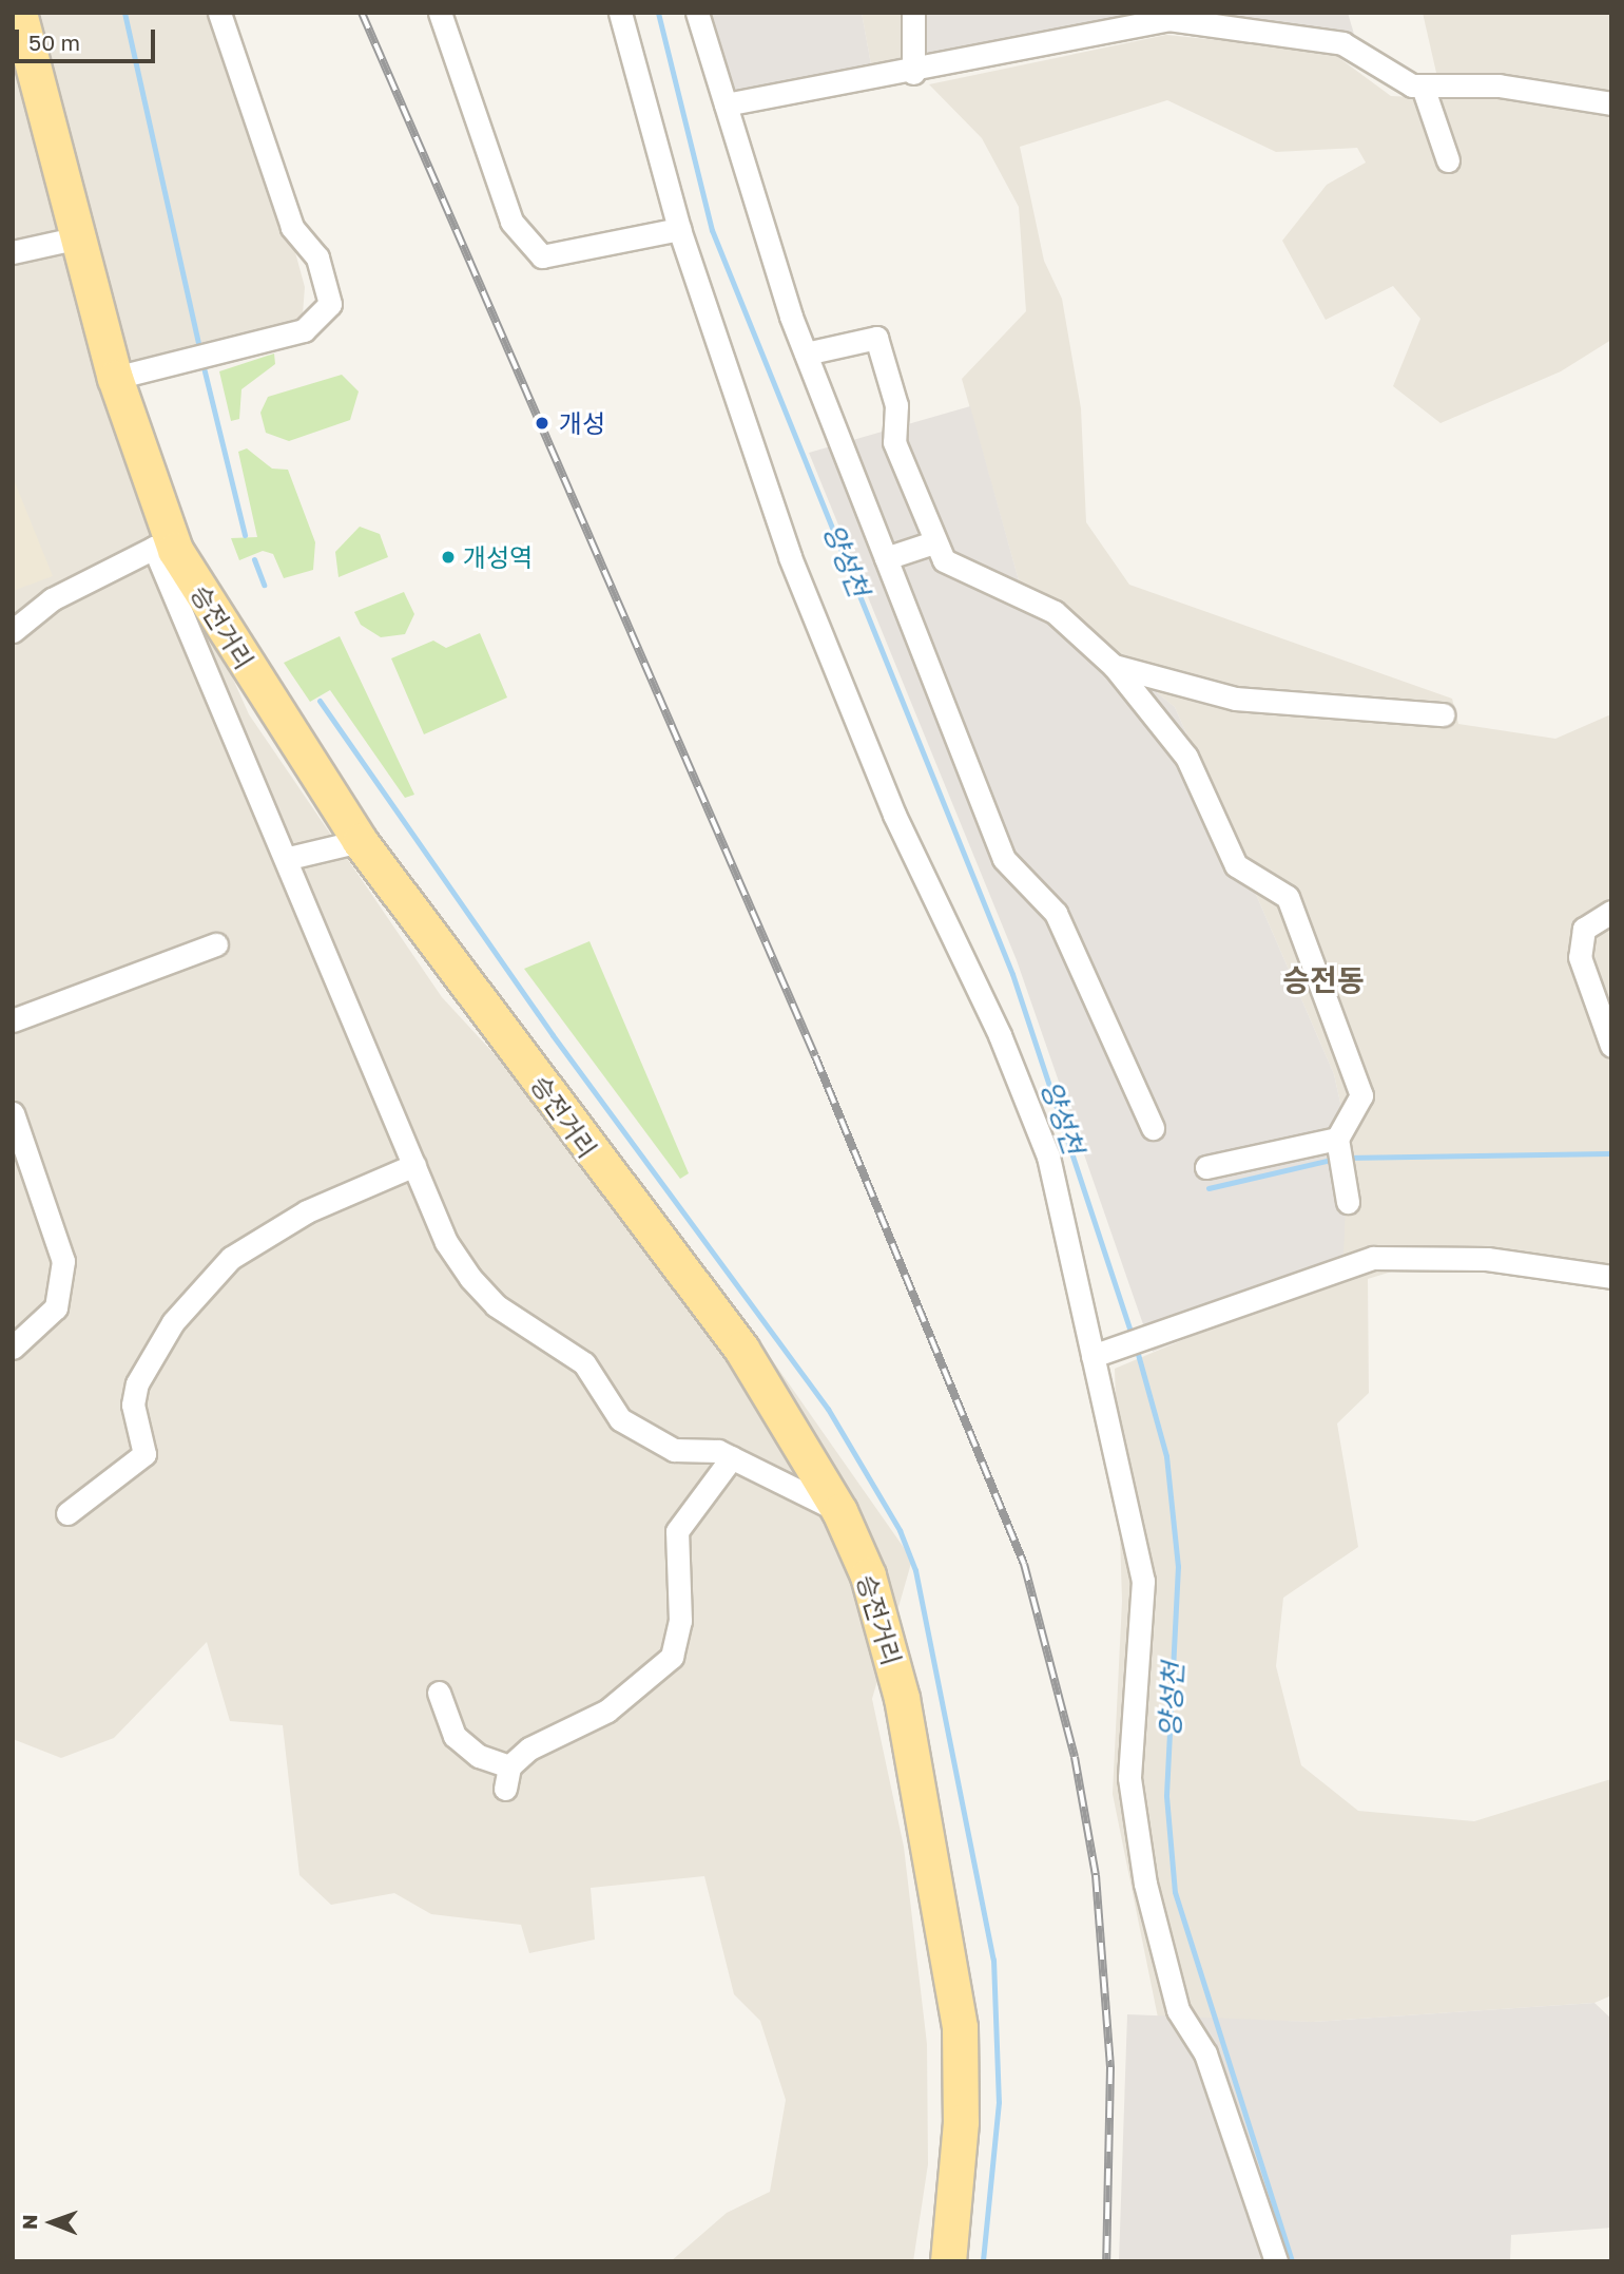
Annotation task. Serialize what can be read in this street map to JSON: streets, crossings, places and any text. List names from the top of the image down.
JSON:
{
  "streets": {
    "main road": ["승전거리"]
  },
  "districts": ["승전동"],
  "water": ["양성천"],
  "places": ["개성", "개성역"],
  "scale_bar": "50 m",
  "north": "left"
}
